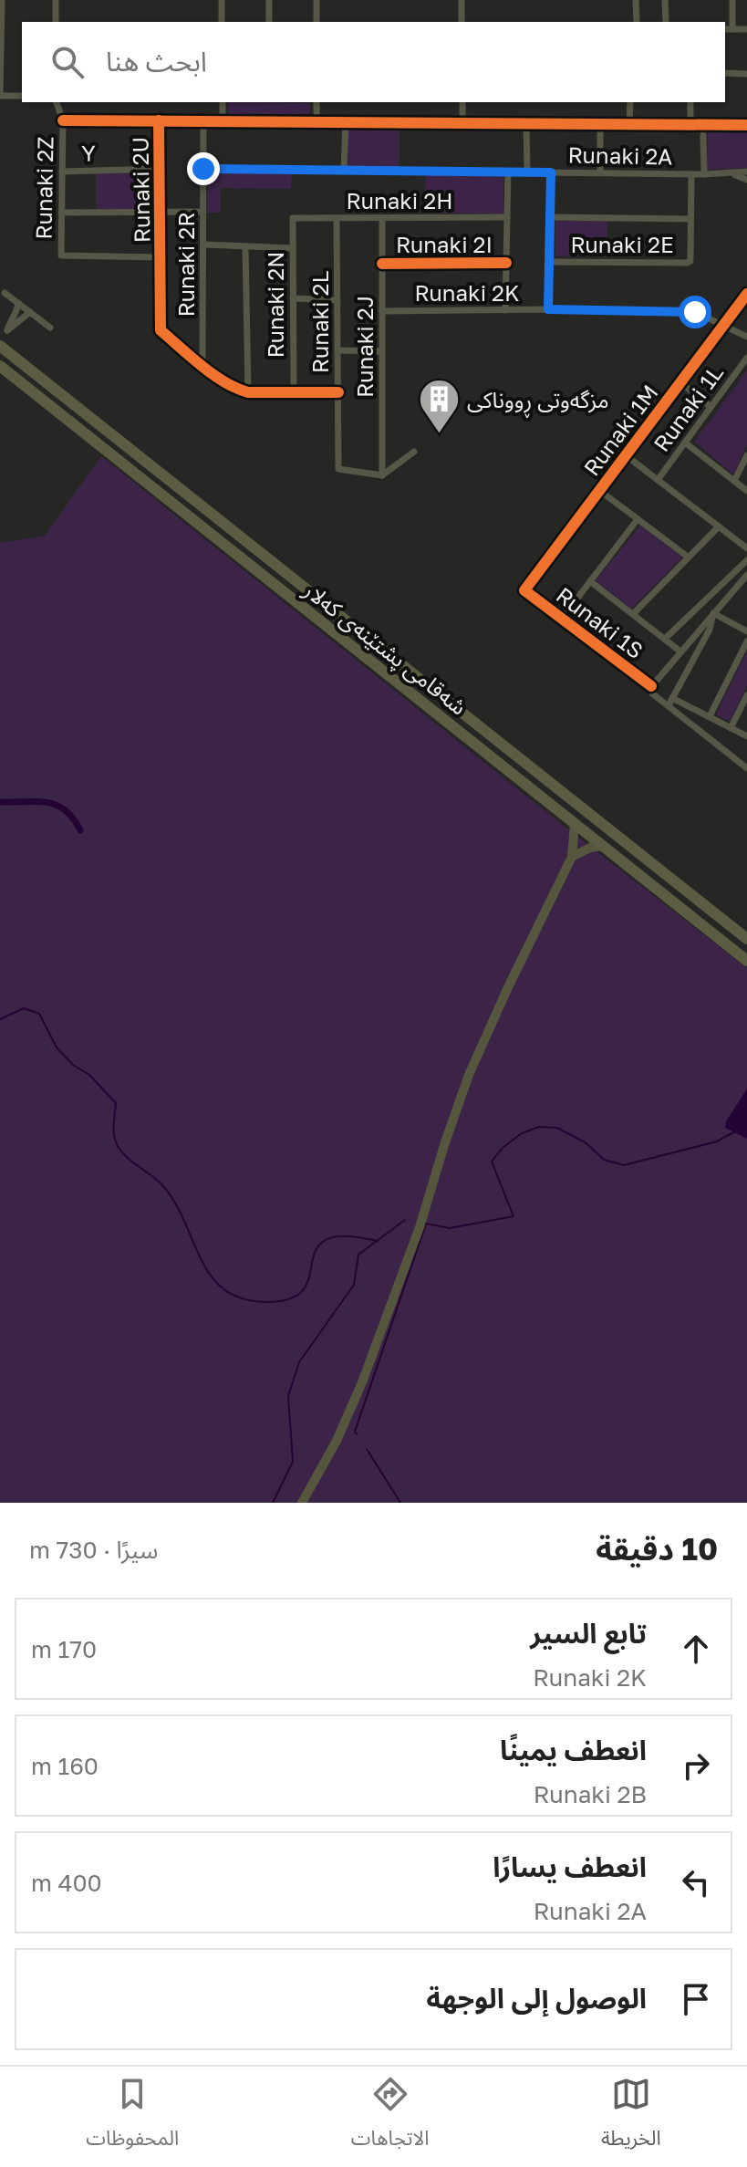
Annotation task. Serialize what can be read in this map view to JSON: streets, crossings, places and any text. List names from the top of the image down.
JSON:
{
  "streets": {
    "highway": ["شەقامی پشتێنەی کەلار"],
    "street": [
      "Y",
      "Runaki 2A",
      "Runaki 2Z",
      "Runaki 2U",
      "Runaki 2H",
      "Runaki 2I",
      "Runaki 2E",
      "Runaki 2R",
      "Runaki 2K",
      "Runaki 2N",
      "Runaki 2L",
      "Runaki 2J",
      "Runaki 1L",
      "Runaki 1M",
      "Runaki 1S"
    ]
  },
  "crossings": [
    ["Y", "Runaki 2Z"],
    ["Y", "Runaki 2U"],
    ["Runaki 2A", "Runaki 2R"],
    ["Runaki 2Z", "Runaki 2U"],
    ["Runaki 2U", "Runaki 2R"],
    ["Runaki 2H", "Runaki 2N"],
    ["Runaki 2H", "Runaki 2L"],
    ["Runaki 2H", "Runaki 2J"],
    ["Runaki 2I", "Runaki 2J"],
    ["Runaki 2K", "Runaki 2J"],
    ["Runaki 2K", "Runaki 1M"],
    ["Runaki 2L", "Runaki 2J"],
    ["Runaki 1M", "Runaki 1S"]
  ],
  "places": {
    "building": ["مزگەوتی ڕووناکی"]
  },
  "page": {
    "search": "ابحث هنا",
    "heading": ["10 دقيقة", "سيرًا · 730 m"],
    "list": [
      ["تابع السير", "Runaki 2K", "170 m"],
      ["انعطف يمينًا", "Runaki 2B", "160 m"],
      ["انعطف يسارًا", "Runaki 2A", "400 m"],
      "الوصول إلى الوجهة"
    ],
    "nav": ["الخريطة", "الاتجاهات", "المحفوظات"]
  }
}
